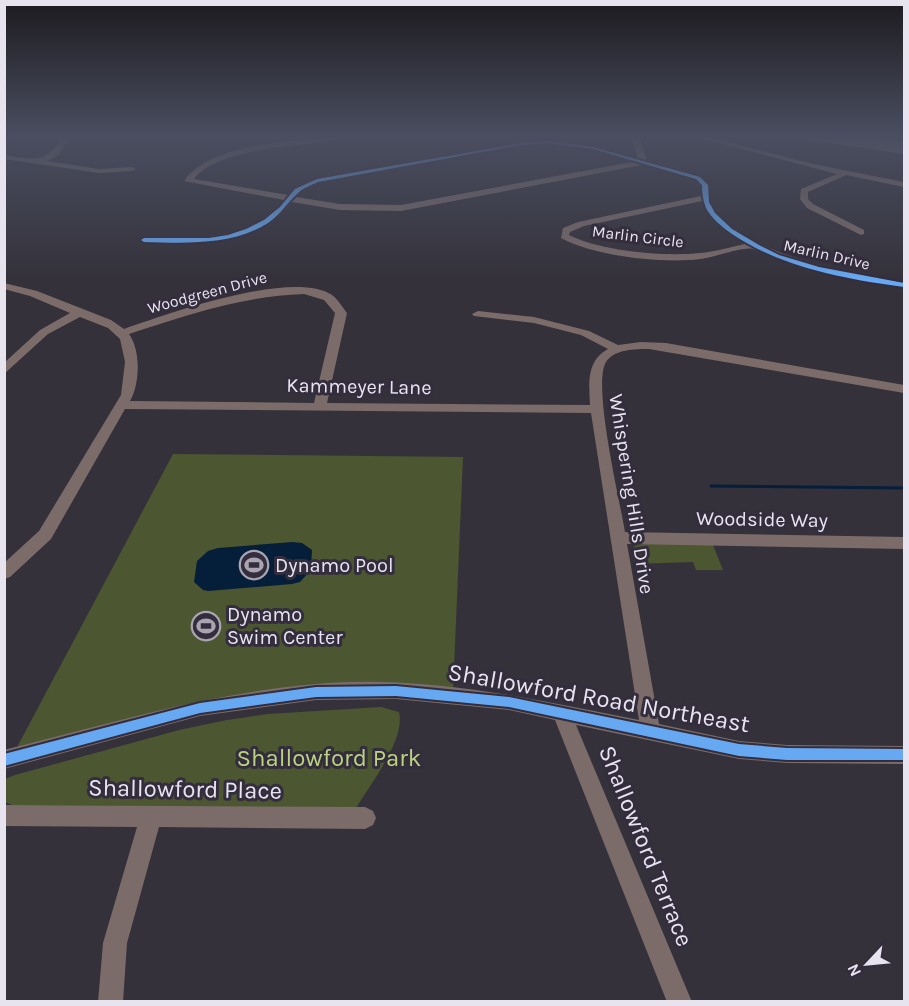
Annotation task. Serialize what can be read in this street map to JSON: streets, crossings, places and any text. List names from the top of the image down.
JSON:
{
  "streets": {
    "street": [
      "Marlin Circle",
      "Marlin Drive",
      "Woodgreen Drive",
      "Kammeyer Lane",
      "Whispering Hills Drive",
      "Woodside Way",
      "Shallowford Road Northeast",
      "Shallowford Place",
      "Shallowford Terrace"
    ]
  },
  "crossings": [
    ["Marlin Circle", "Marlin Drive"],
    ["Woodgreen Drive", "Kammeyer Lane"],
    ["Kammeyer Lane", "Whispering Hills Drive"],
    ["Whispering Hills Drive", "Woodside Way"],
    ["Whispering Hills Drive", "Shallowford Road Northeast"],
    ["Shallowford Road Northeast", "Shallowford Terrace"]
  ],
  "parks": ["Shallowford Park"],
  "places": {
    "sports": ["Dynamo Pool", "Dynamo Swim Center"]
  },
  "north": "bottom left"
}
